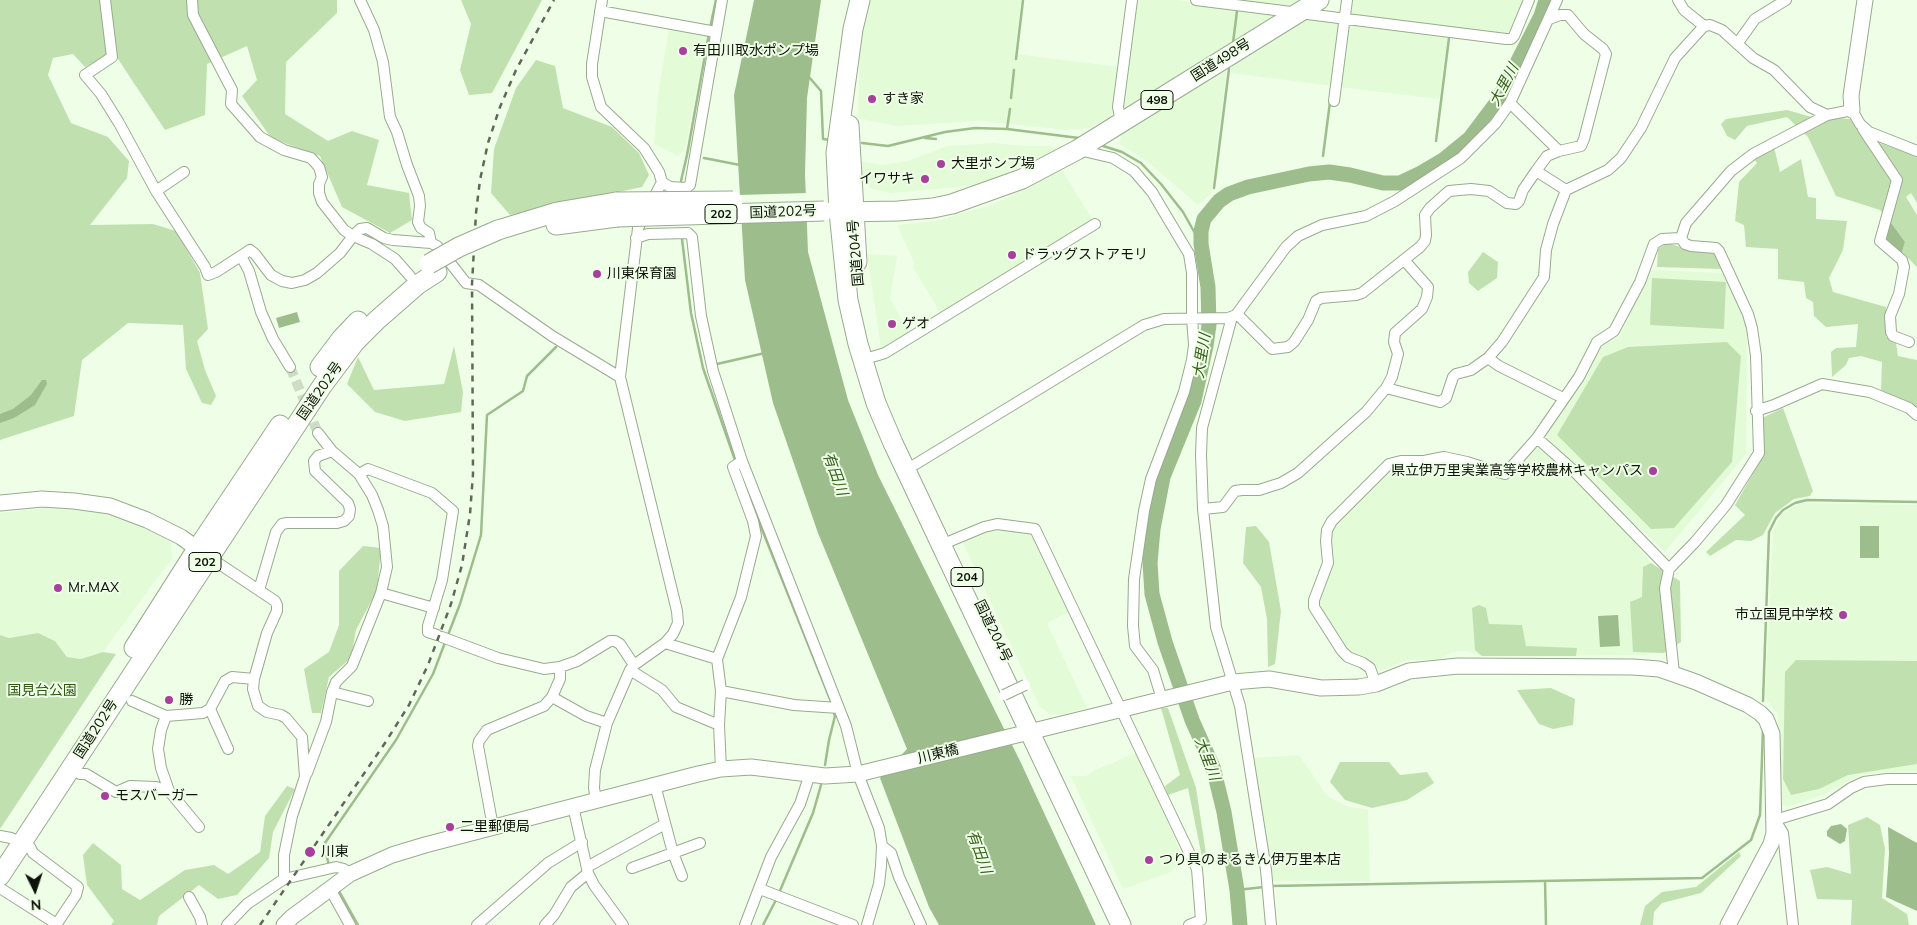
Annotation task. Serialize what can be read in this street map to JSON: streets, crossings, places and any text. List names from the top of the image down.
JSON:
{
  "streets": {
    "highway": [
      "国道498号",
      "498",
      "国道202号",
      "202",
      "国道204号",
      "204"
    ],
    "street": ["川東橋"]
  },
  "crossings": [
    ["国道498号", "国道202号"],
    ["国道498号", "国道204号"],
    ["国道202号", "国道204号"],
    ["国道204号", "川東橋"]
  ],
  "water": ["大里川", "有田川"],
  "parks": ["国見台公園"],
  "places": [
    "有田川取水ポンプ場",
    "すき家",
    "大里ポンプ場",
    "イワサキ",
    "ドラッグストアモリ",
    "川東保育園",
    "ゲオ",
    "県立伊万里実業高等学校農林キャンパス",
    "Mr.MAX",
    "市立国見中学校",
    "勝",
    "モスバーガー",
    "二里郵便局",
    "川東",
    "つり具のまるきん伊万里本店"
  ],
  "north": "bottom"
}
